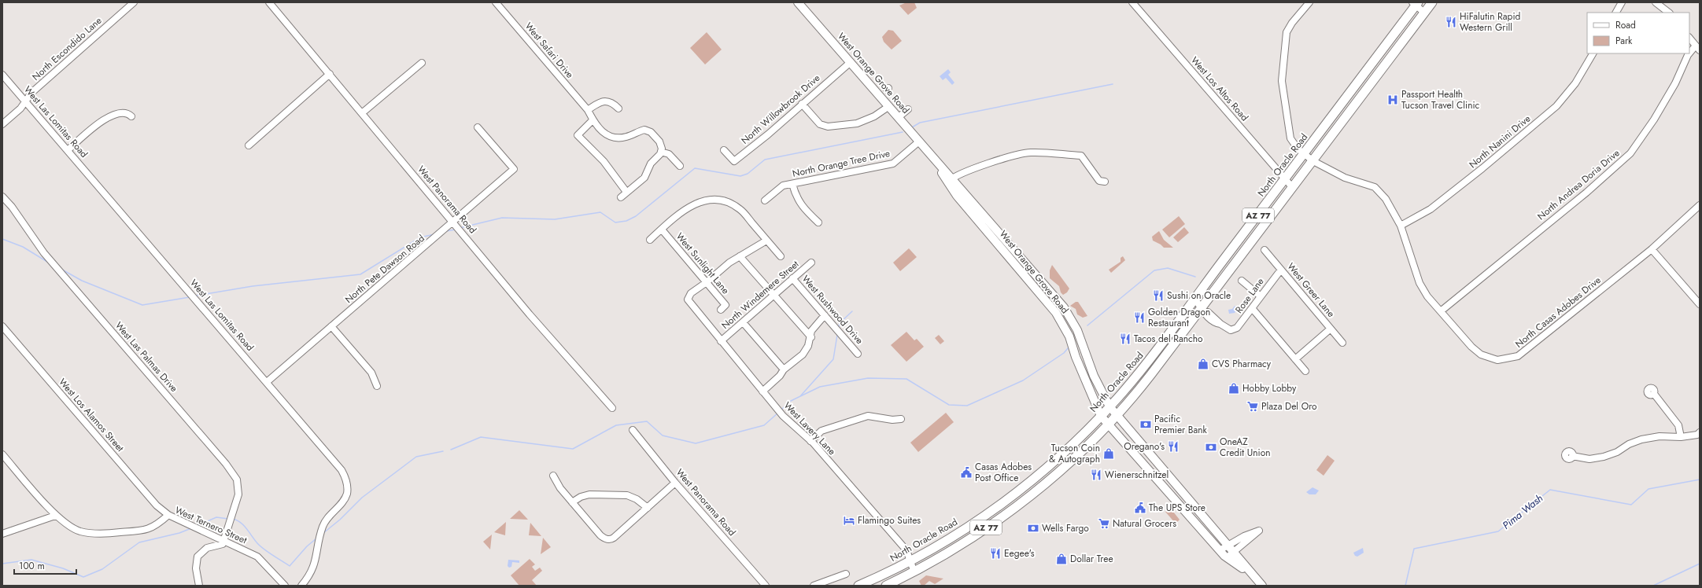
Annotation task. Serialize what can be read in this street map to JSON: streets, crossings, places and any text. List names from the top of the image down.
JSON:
{
  "streets": {
    "highway": ["North Oracle Road", "AZ 77"],
    "main road": ["West Orange Grove Road"],
    "street": [
      "North Escondido Lane",
      "West Safari Drive",
      "West Los Altos Road",
      "North Willowbrook Drive",
      "West Las Lomitas Road",
      "North Nanini Drive",
      "North Orange Tree Drive",
      "North Andrea Doria Drive",
      "West Panorama Road",
      "West Sunlight Lane",
      "North Pete Dawson Road",
      "West Greer Lane",
      "North Windemere Street",
      "Rose Lane",
      "West Rushwood Drive",
      "North Casas Adobes Drive",
      "West Las Palmas Drive",
      "West Los Alamos Street",
      "West Lavery Lane",
      "West Ternero Street"
    ]
  },
  "crossings": [
    ["North Escondido Lane", "West Las Lomitas Road"],
    ["West Orange Grove Road", "North Willowbrook Drive"],
    ["West Orange Grove Road", "North Orange Tree Drive"],
    ["West Orange Grove Road", "North Oracle Road"],
    ["West Orange Grove Road", "AZ 77"],
    ["West Los Altos Road", "North Oracle Road"],
    ["West Los Altos Road", "AZ 77"],
    ["West Las Lomitas Road", "North Pete Dawson Road"],
    ["North Nanini Drive", "North Casas Adobes Drive"],
    ["North Oracle Road", "North Casas Adobes Drive"],
    ["North Oracle Road", "West Lavery Lane"],
    ["North Andrea Doria Drive", "North Casas Adobes Drive"],
    ["West Panorama Road", "North Pete Dawson Road"],
    ["AZ 77", "Rose Lane"],
    ["AZ 77", "North Casas Adobes Drive"],
    ["AZ 77", "West Lavery Lane"],
    ["West Sunlight Lane", "West Lavery Lane"],
    ["West Greer Lane", "Rose Lane"],
    ["North Windemere Street", "West Rushwood Drive"],
    ["North Windemere Street", "West Lavery Lane"],
    ["West Las Palmas Drive", "West Ternero Street"],
    ["West Los Alamos Street", "West Ternero Street"]
  ],
  "water": ["Pima Wash"],
  "places": {
    "restaurant": [
      "HiFalutin Rapid Western Grill",
      "Sushi on Oracle",
      "Golden Dragon Restaurant",
      "Tacos del Rancho",
      "Oregano's",
      "Wienerschnitzel",
      "Eegee's"
    ],
    "hospital": ["Passport Health Tucson Travel Clinic"],
    "shop": [
      "CVS Pharmacy",
      "Hobby Lobby",
      "Tucson Coin & Autograph",
      "Dollar Tree"
    ],
    "supermarket": ["Plaza Del Oro", "Natural Grocers"],
    "bank": ["Pacific Premier Bank", "OneAZ Credit Union", "Wells Fargo"],
    "public building": ["Casas Adobes Post Office", "The UPS Store"],
    "hotel": ["Flamingo Suites"]
  },
  "legend": ["Road", "Park"],
  "scale_bar": "100 m"
}
